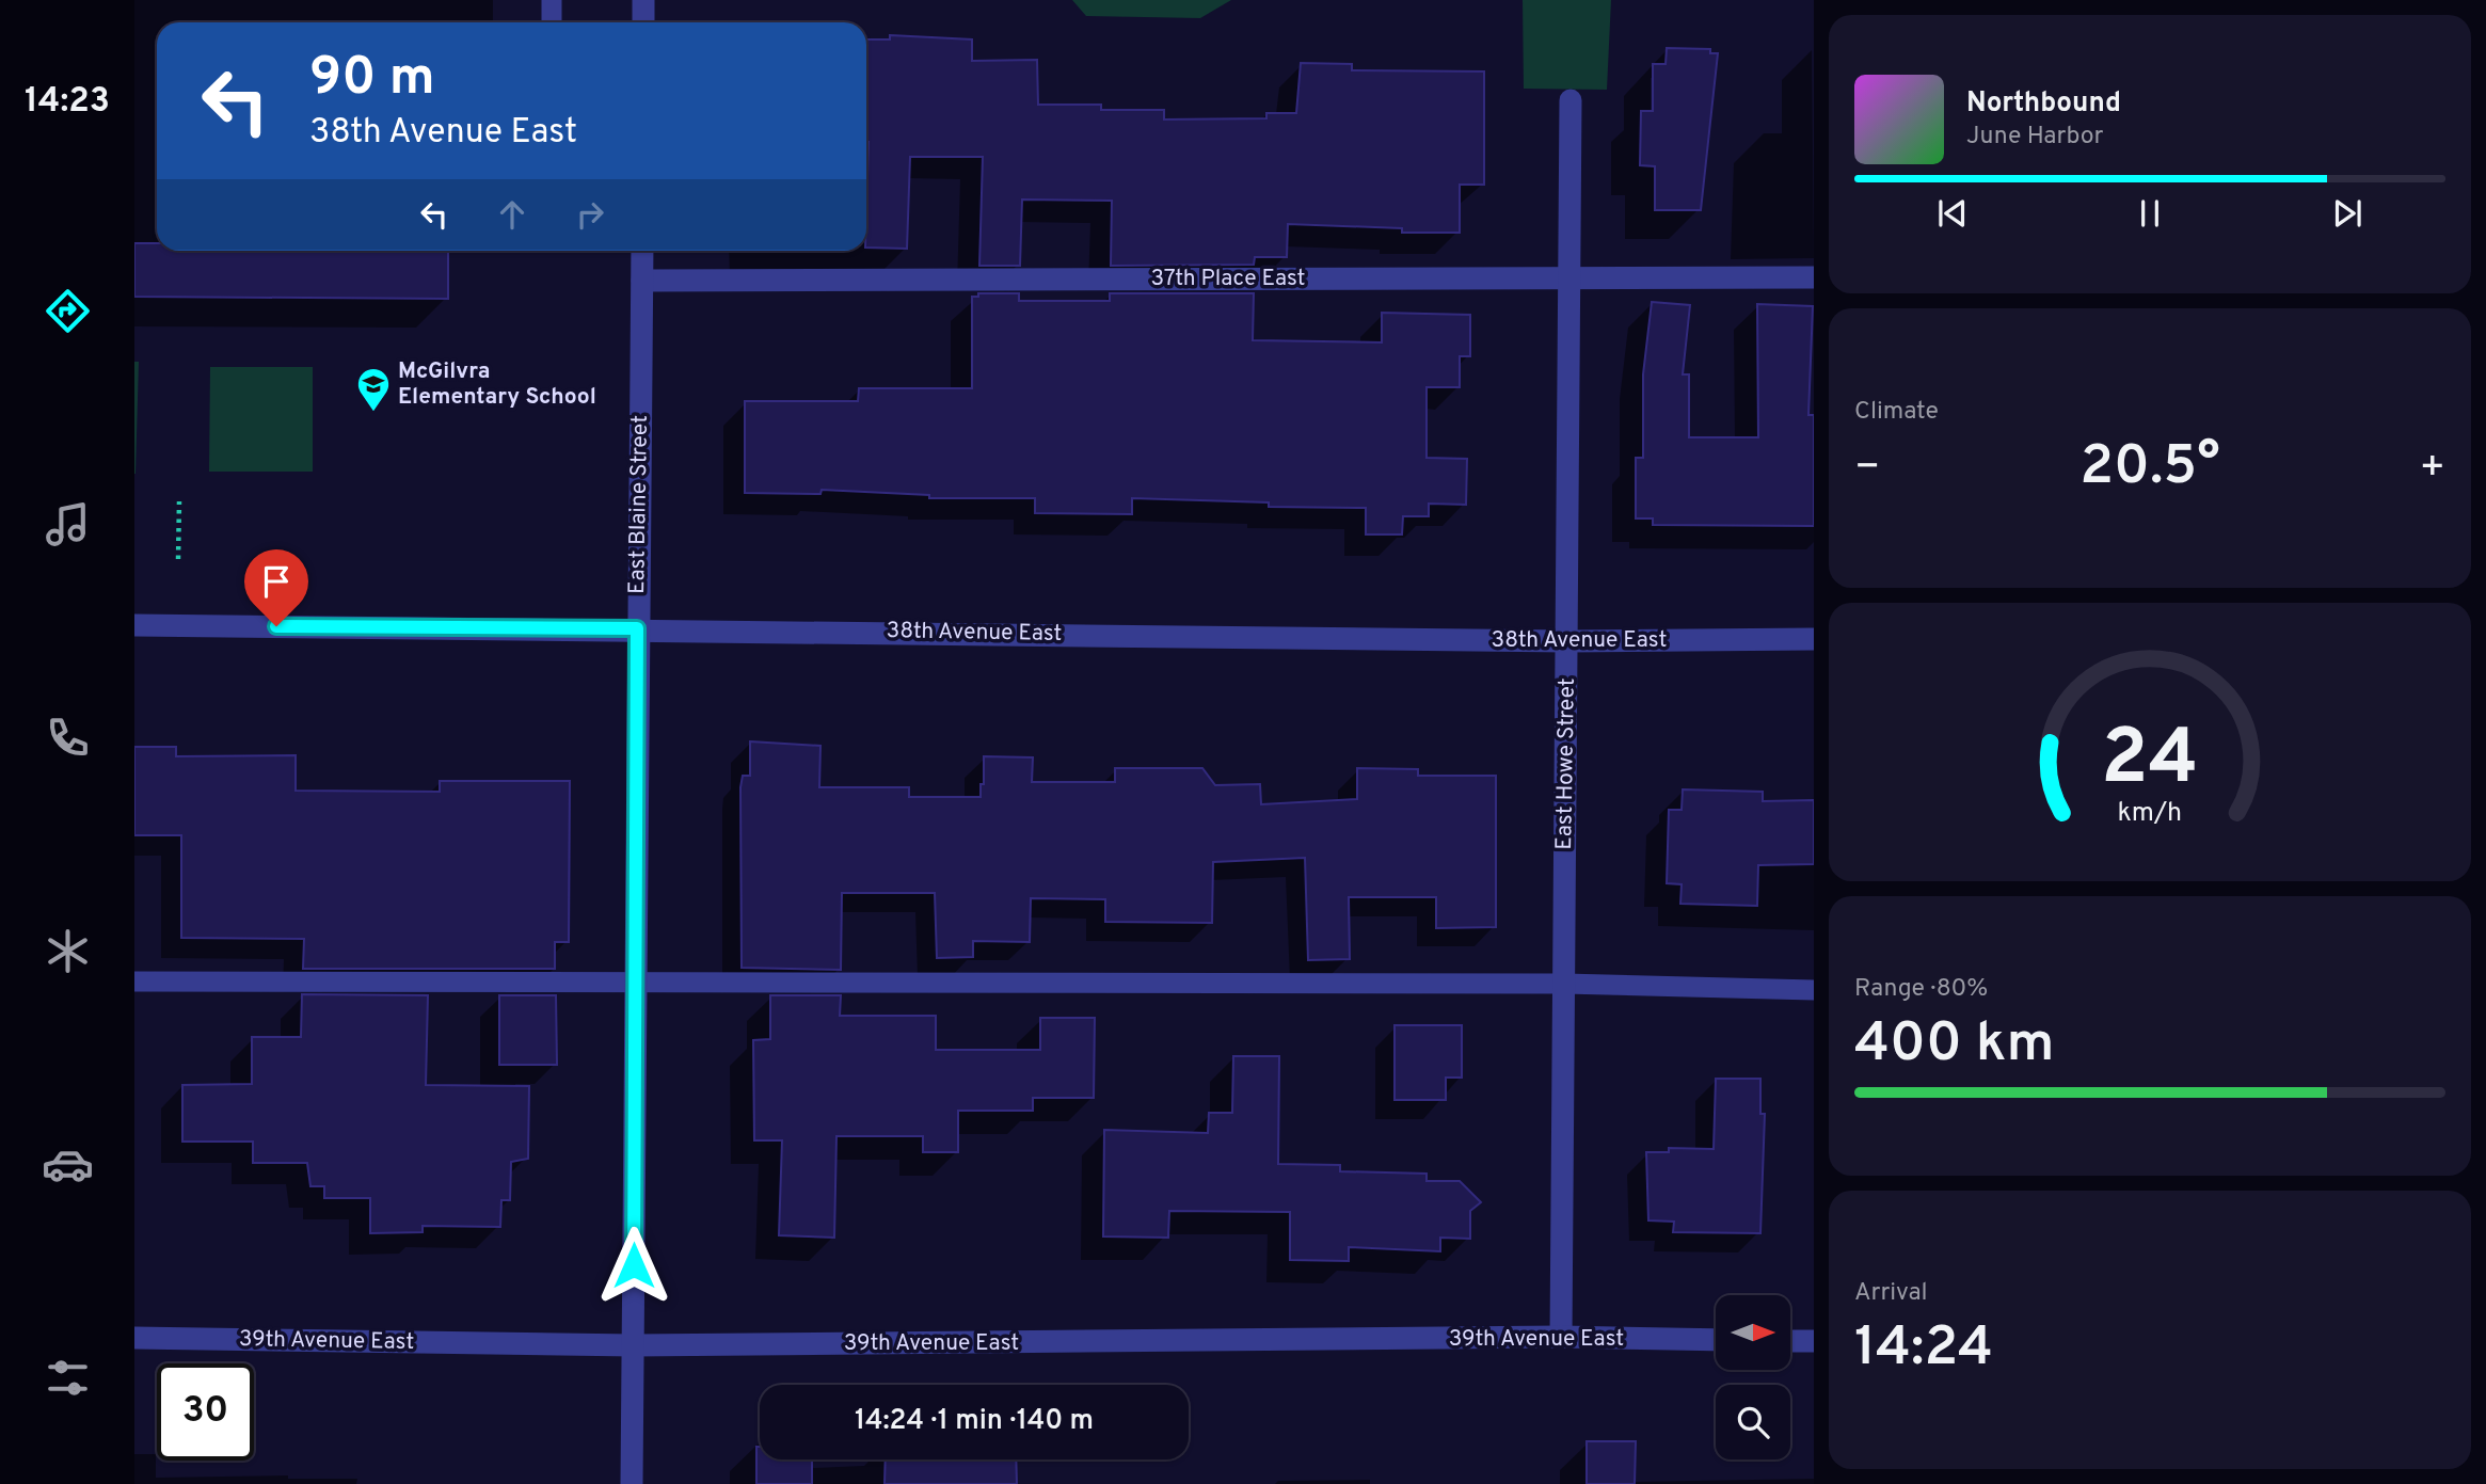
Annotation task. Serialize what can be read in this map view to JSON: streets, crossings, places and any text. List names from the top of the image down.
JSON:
{
  "streets": {
    "street": [
      "37th Place East",
      "East Blaine Street",
      "38th Avenue East",
      "East Howe Street",
      "39th Avenue East"
    ]
  },
  "crossings": [
    ["37th Place East", "East Blaine Street"],
    ["37th Place East", "East Howe Street"],
    ["East Blaine Street", "38th Avenue East"],
    ["East Blaine Street", "39th Avenue East"],
    ["38th Avenue East", "East Howe Street"],
    ["East Howe Street", "39th Avenue East"]
  ],
  "places": {
    "school or university": ["McGilvra Elementary School"]
  },
  "north": "right",
  "page": {
    "tabs": "14:23",
    "turn": ["90 m", "38th Avenue East"],
    "song": ["Northbound", "June Harbor"],
    "tile": [
      "Climate",
      ["Range · 80%", "400 km"],
      ["Arrival", "14:24"]
    ],
    "heat": ["−", "20.5°", "+"],
    "limit": "30",
    "trip": "14:24 · 1 min · 140 m",
    "gauge": ["24", "km/h"]
  }
}
